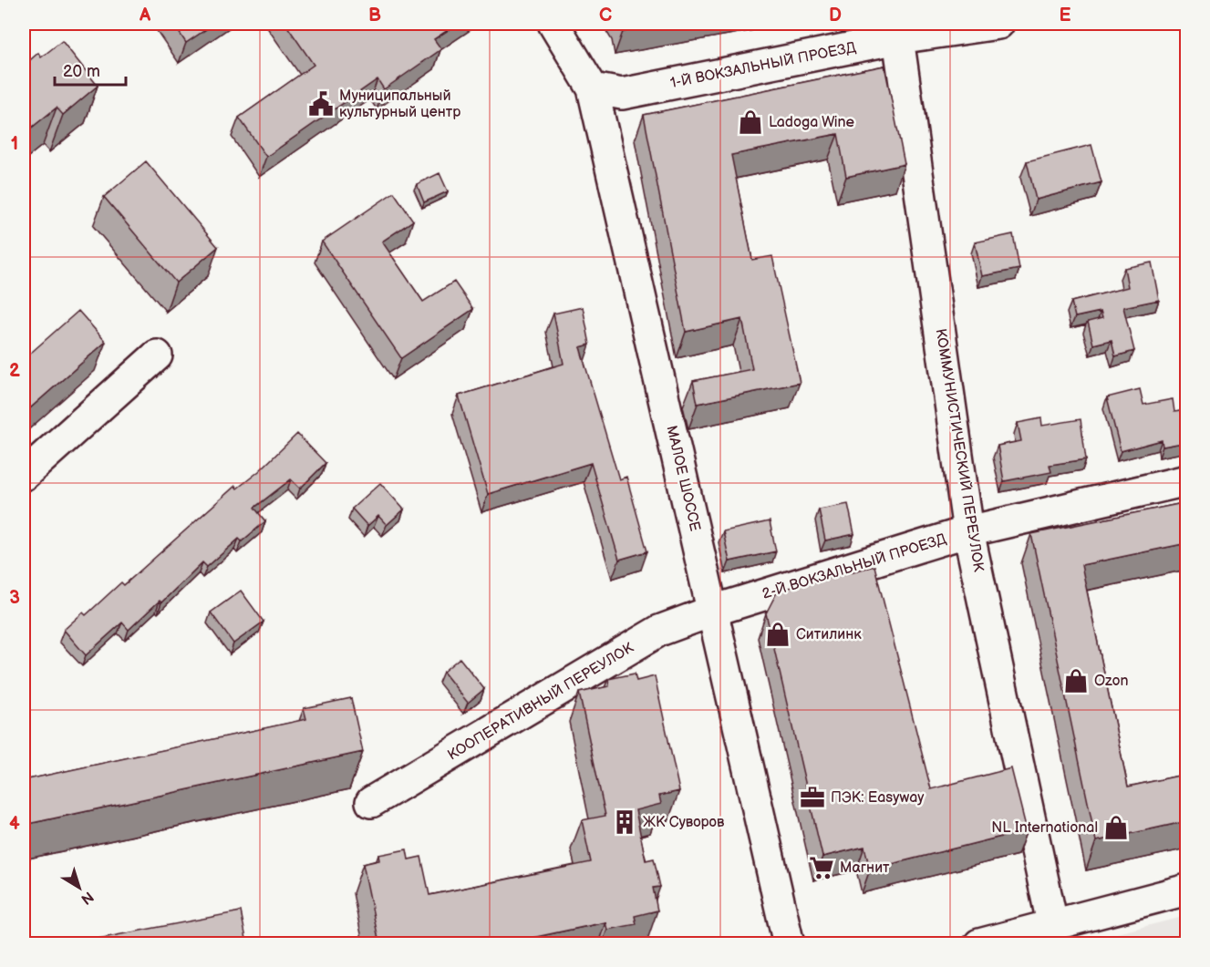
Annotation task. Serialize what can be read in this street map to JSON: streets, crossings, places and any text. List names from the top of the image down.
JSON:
{
  "streets": {
    "street": [
      "1-Й ВОКЗАЛЬНЫЙ ПРОЕЗД",
      "КОММУНИСТИЧЕСКИЙ ПЕРЕУЛОК",
      "МАЛОЕ ШОССЕ",
      "2-Й ВОКЗАЛЬНЫЙ ПРОЕЗД",
      "КООПЕРАТИВНЫЙ ПЕРЕУЛОК"
    ]
  },
  "crossings": [
    ["1-Й ВОКЗАЛЬНЫЙ ПРОЕЗД", "КОММУНИСТИЧЕСКИЙ ПЕРЕУЛОК"],
    ["1-Й ВОКЗАЛЬНЫЙ ПРОЕЗД", "МАЛОЕ ШОССЕ"],
    ["КОММУНИСТИЧЕСКИЙ ПЕРЕУЛОК", "2-Й ВОКЗАЛЬНЫЙ ПРОЕЗД"],
    ["МАЛОЕ ШОССЕ", "2-Й ВОКЗАЛЬНЫЙ ПРОЕЗД"],
    ["МАЛОЕ ШОССЕ", "КООПЕРАТИВНЫЙ ПЕРЕУЛОК"],
    ["2-Й ВОКЗАЛЬНЫЙ ПРОЕЗД", "КООПЕРАТИВНЫЙ ПЕРЕУЛОК"]
  ],
  "places": {
    "public building": ["Муниципальный культурный центр"],
    "shop": [
      "Ladoga Wine",
      "Ситилинк",
      "Ozon",
      "NL International"
    ],
    "office": ["ПЭК: Easyway"],
    "building": ["ЖК Суворов"],
    "supermarket": ["Магнит"]
  },
  "scale_bar": "20 m",
  "north": "bottom right",
  "grid": {
    "columns": [
      "A",
      "B",
      "C",
      "D",
      "E"
    ],
    "rows": [
      "1",
      "2",
      "3",
      "4"
    ]
  }
}
